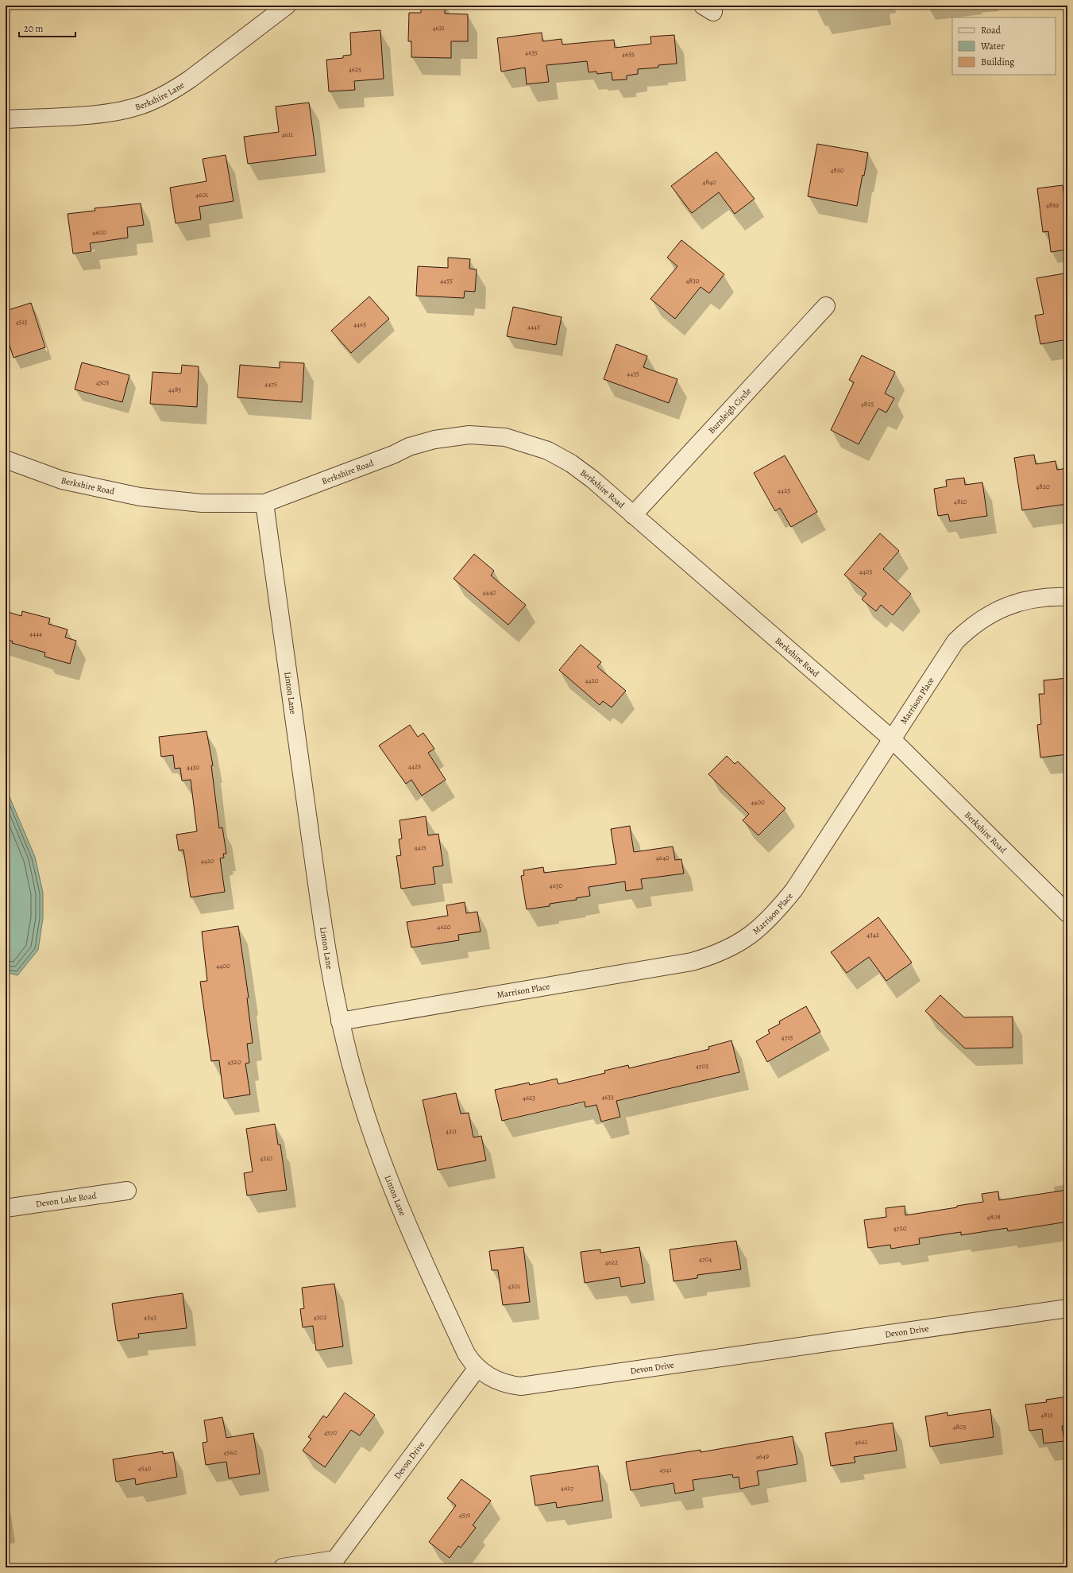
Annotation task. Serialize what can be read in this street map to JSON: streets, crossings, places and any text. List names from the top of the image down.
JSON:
{
  "streets": {
    "street": [
      "Berkshire Lane",
      "Burnleigh Circle",
      "Berkshire Road",
      "Linton Lane",
      "Marrison Place",
      "Devon Lake Road",
      "Devon Drive"
    ]
  },
  "crossings": [
    ["Burnleigh Circle", "Berkshire Road"],
    ["Berkshire Road", "Linton Lane"],
    ["Berkshire Road", "Marrison Place"],
    ["Linton Lane", "Marrison Place"],
    ["Linton Lane", "Devon Drive"]
  ],
  "house_numbers": [
    "4631",
    "4635",
    "4655",
    "4625",
    "4611",
    "4850",
    "4840",
    "4601",
    "4859",
    "4600",
    "4455",
    "4830",
    "4515",
    "4465",
    "4445",
    "4435",
    "4505",
    "4475",
    "4485",
    "4825",
    "4820",
    "4425",
    "4810",
    "4405",
    "4440",
    "4444",
    "4420",
    "4425",
    "4430",
    "4400",
    "4415",
    "4640",
    "4420",
    "4630",
    "4620",
    "4342",
    "4400",
    "4715",
    "4320",
    "4705",
    "4633",
    "4623",
    "4311",
    "4310",
    "4808",
    "4720",
    "4704",
    "4622",
    "4301",
    "4543",
    "4302",
    "4815",
    "4805",
    "4570",
    "4661",
    "4560",
    "4649",
    "4540",
    "4741",
    "4627",
    "4571"
  ],
  "legend": ["Road", "Water", "Building"],
  "scale_bar": "20 m"
}
